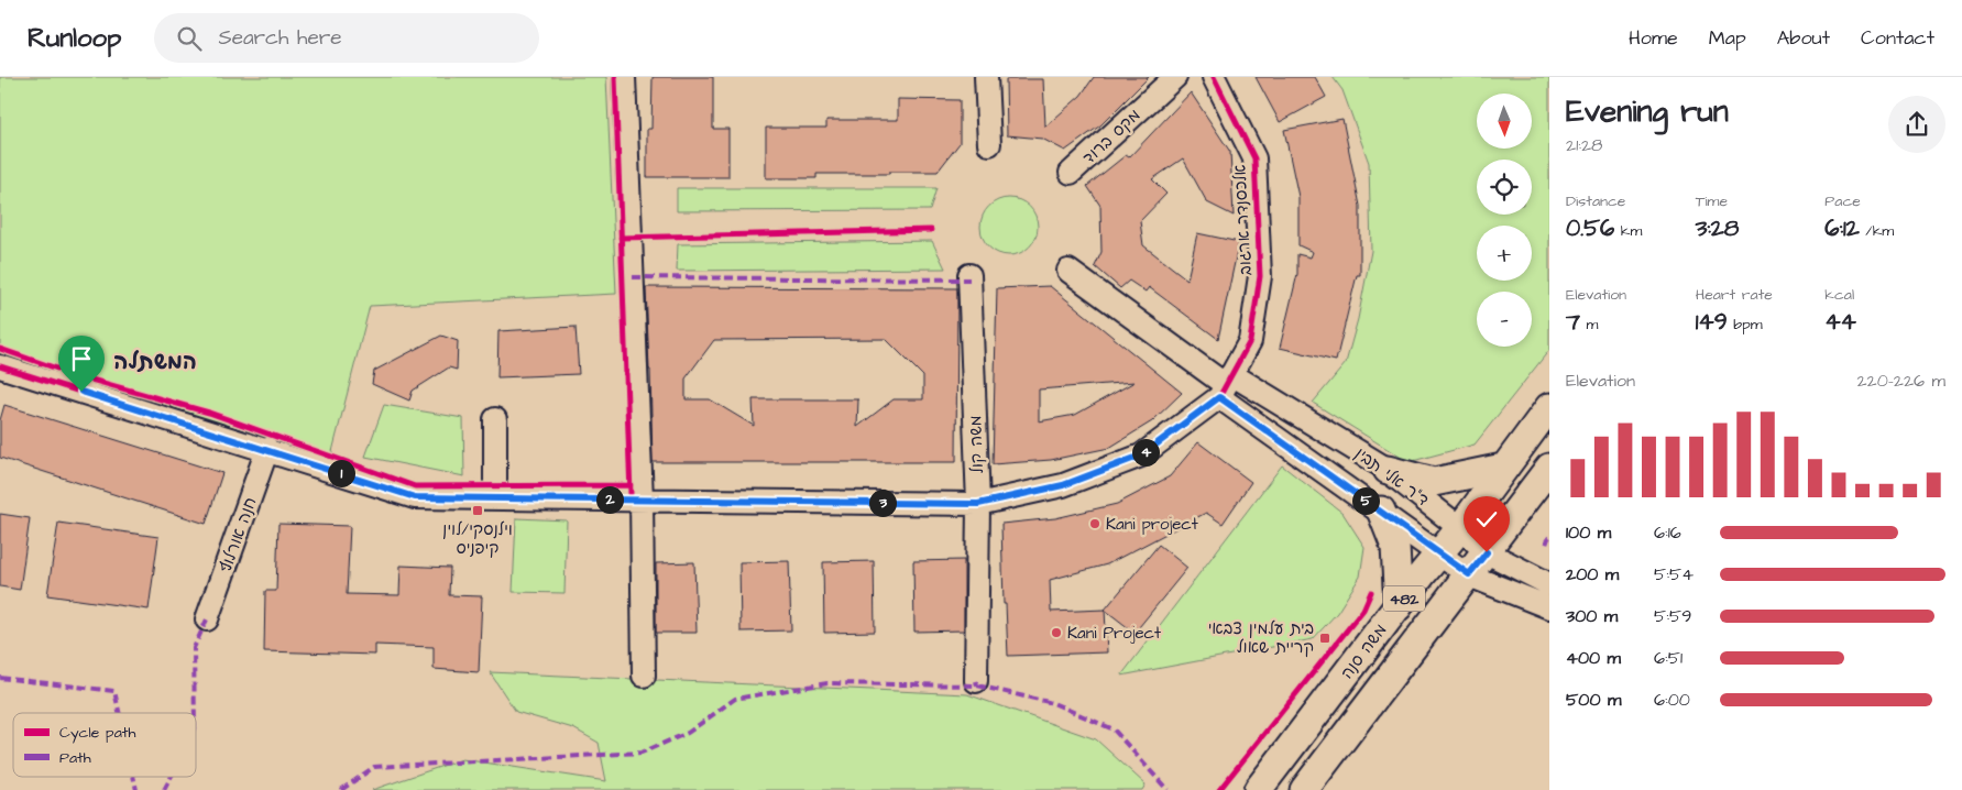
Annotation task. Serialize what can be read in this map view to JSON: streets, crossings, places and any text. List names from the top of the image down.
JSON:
{
  "streets": {
    "main road": ["482", "משה סנה"],
    "street": [
      "מקס ברוד",
      "אלכסנדר ארגוב",
      "משה קול",
      "ד\"ר אלי תבין",
      "חנה אורלוף"
    ]
  },
  "crossings": [
    ["אלכסנדר ארגוב", "ד\"ר אלי תבין"],
    ["ד\"ר אלי תבין", "482"],
    ["ד\"ר אלי תבין", "משה סנה"]
  ],
  "districts": ["המשתלה"],
  "places": {
    "transit": ["וילנסקי/לוין קיפניס", "בית עלמין צבאי קריית שאול"],
    "other": ["Kani project", "Kani Project"]
  },
  "legend": ["Cycle path", "Path"],
  "north": "bottom",
  "page": {
    "header": "Runloop",
    "search": "Search here",
    "nav": [
      "Home",
      "Map",
      "About",
      "Contact"
    ],
    "heading": ["Evening run", "21:28"],
    "map_buttons": ["+", "−"],
    "stats": [
      ["Distance", "0.56 km"],
      ["Time", "3:28"],
      ["Pace", "6:12 /km"],
      ["Elevation", "7 m"],
      ["Heart rate", "149 bpm"],
      ["kcal", "44"]
    ],
    "chart": ["Elevation", "220–226 m"],
    "pins": [
      "4",
      "1",
      "2",
      "5",
      "3"
    ],
    "list": [
      {
        "name": "100 m",
        "note": "6:16"
      },
      {
        "name": "200 m",
        "note": "5:54"
      },
      {
        "name": "300 m",
        "note": "5:59"
      },
      {
        "name": "400 m",
        "note": "6:51"
      },
      {
        "name": "500 m",
        "note": "6:00"
      }
    ]
  }
}
